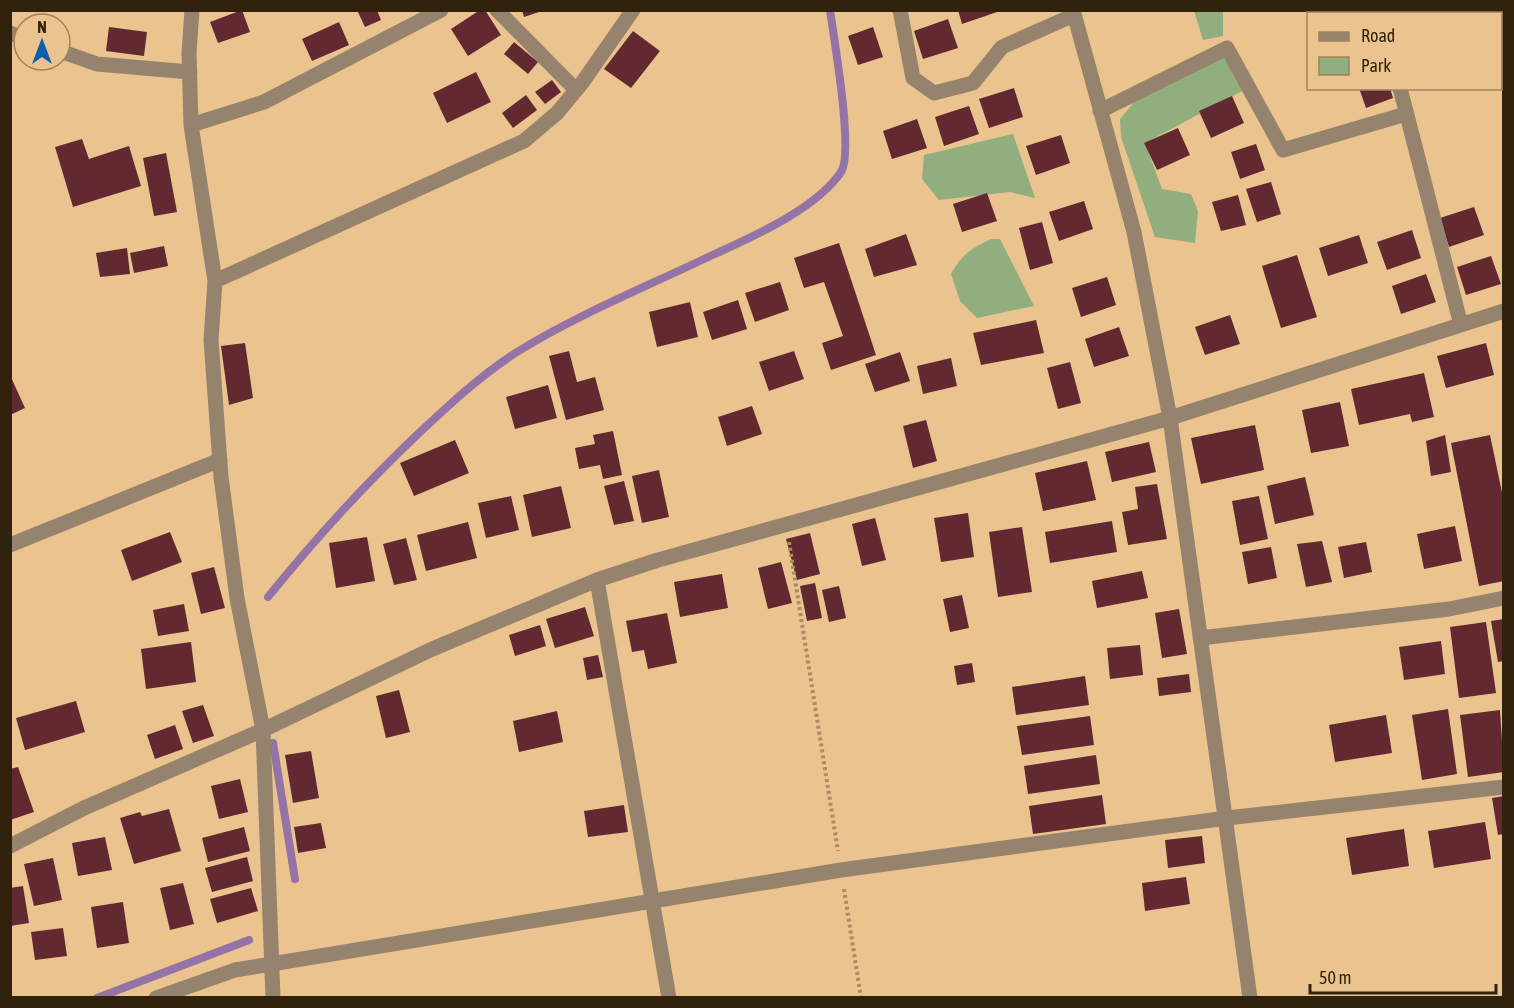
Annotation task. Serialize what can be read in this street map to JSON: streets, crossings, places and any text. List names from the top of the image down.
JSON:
{
  "legend": ["Road", "Park"],
  "scale_bar": "50 m",
  "north": "top"
}
